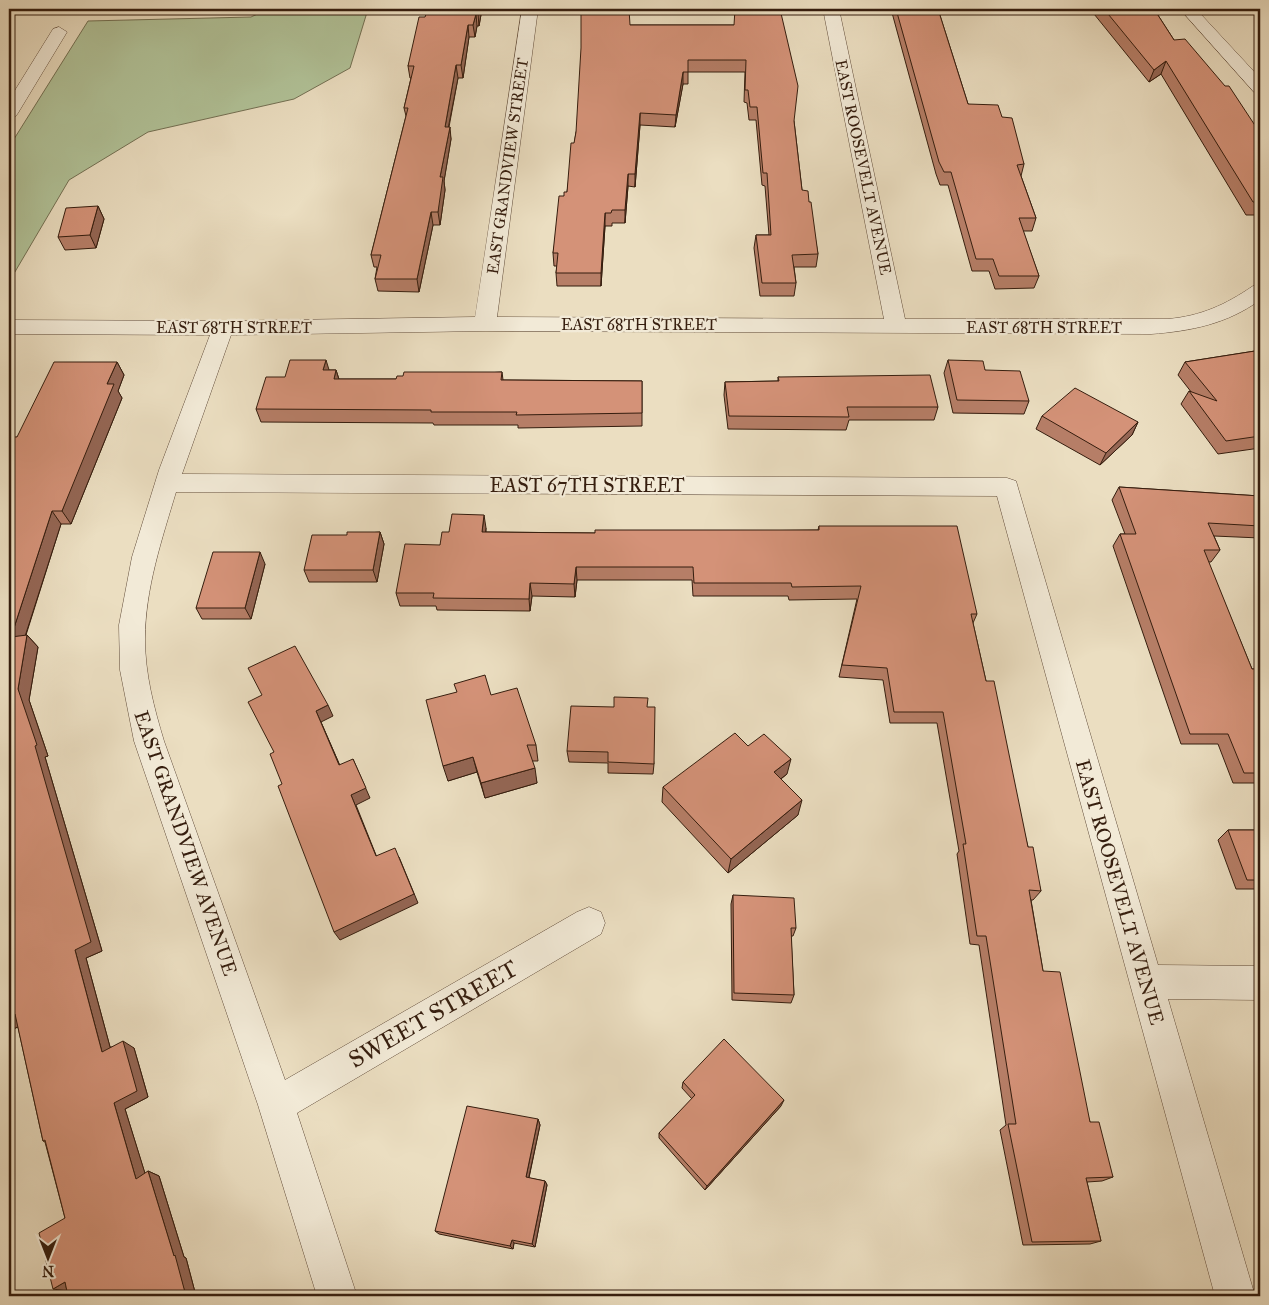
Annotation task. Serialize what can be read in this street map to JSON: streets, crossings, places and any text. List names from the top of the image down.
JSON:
{
  "streets": {
    "street": [
      "EAST GRANDVIEW STREET",
      "EAST ROOSEVELT AVENUE",
      "EAST 68TH STREET",
      "EAST 67TH STREET",
      "EAST GRANDVIEW AVENUE",
      "SWEET STREET"
    ]
  },
  "crossings": [
    ["EAST GRANDVIEW STREET", "EAST 68TH STREET"],
    ["EAST ROOSEVELT AVENUE", "EAST 68TH STREET"],
    ["EAST ROOSEVELT AVENUE", "EAST 67TH STREET"],
    ["EAST 68TH STREET", "EAST GRANDVIEW AVENUE"],
    ["EAST 67TH STREET", "EAST GRANDVIEW AVENUE"],
    ["EAST GRANDVIEW AVENUE", "SWEET STREET"]
  ],
  "north": "bottom"
}
